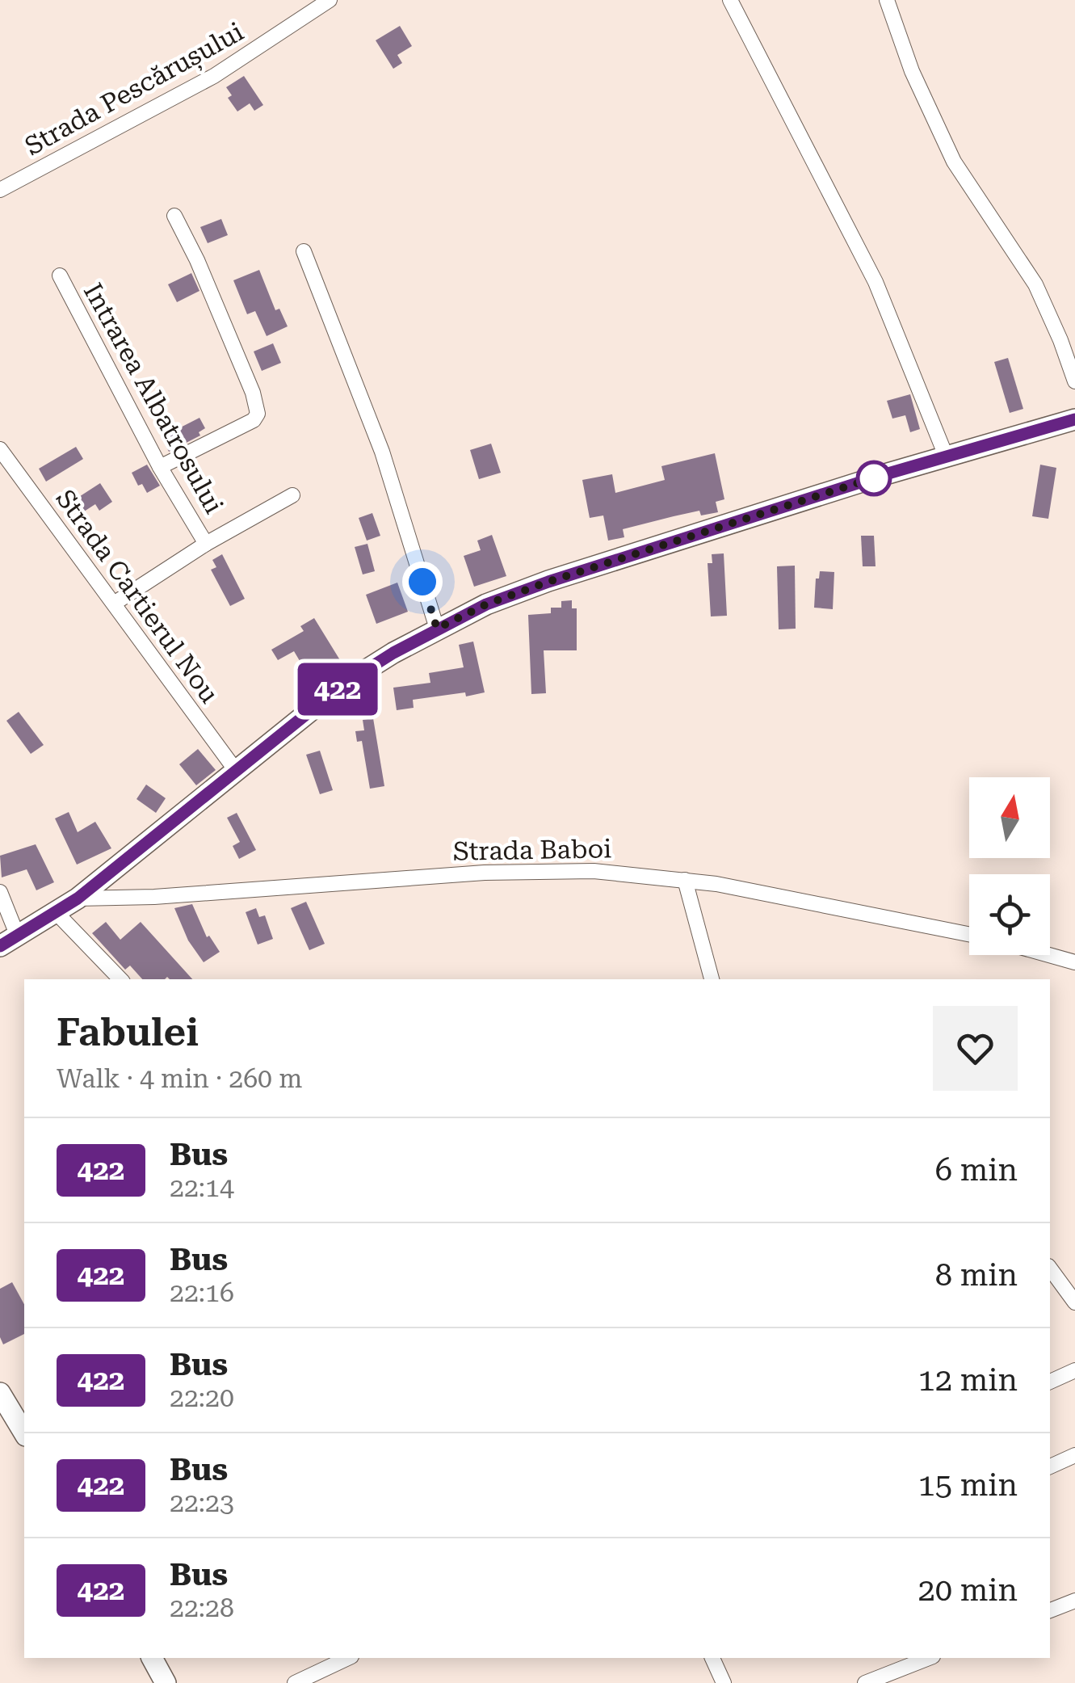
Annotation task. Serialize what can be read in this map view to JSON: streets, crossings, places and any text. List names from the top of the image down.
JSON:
{
  "streets": {
    "street": [
      "Strada Pescărușului",
      "Intrarea Albatrosului",
      "Strada Cartierul Nou",
      "Strada Baboi"
    ]
  },
  "lines": ["bus line 422"],
  "north": "top",
  "page": {
    "on_map": "422",
    "heading": ["Fabulei", "Walk · 4 min · 260 m"],
    "list": [
      {
        "mark": "422",
        "name": "Bus",
        "note": "22:14",
        "value": "6 min"
      },
      {
        "mark": "422",
        "name": "Bus",
        "note": "22:16",
        "value": "8 min"
      },
      {
        "mark": "422",
        "name": "Bus",
        "note": "22:20",
        "value": "12 min"
      },
      {
        "mark": "422",
        "name": "Bus",
        "note": "22:23",
        "value": "15 min"
      },
      {
        "mark": "422",
        "name": "Bus",
        "note": "22:28",
        "value": "20 min"
      }
    ]
  }
}
